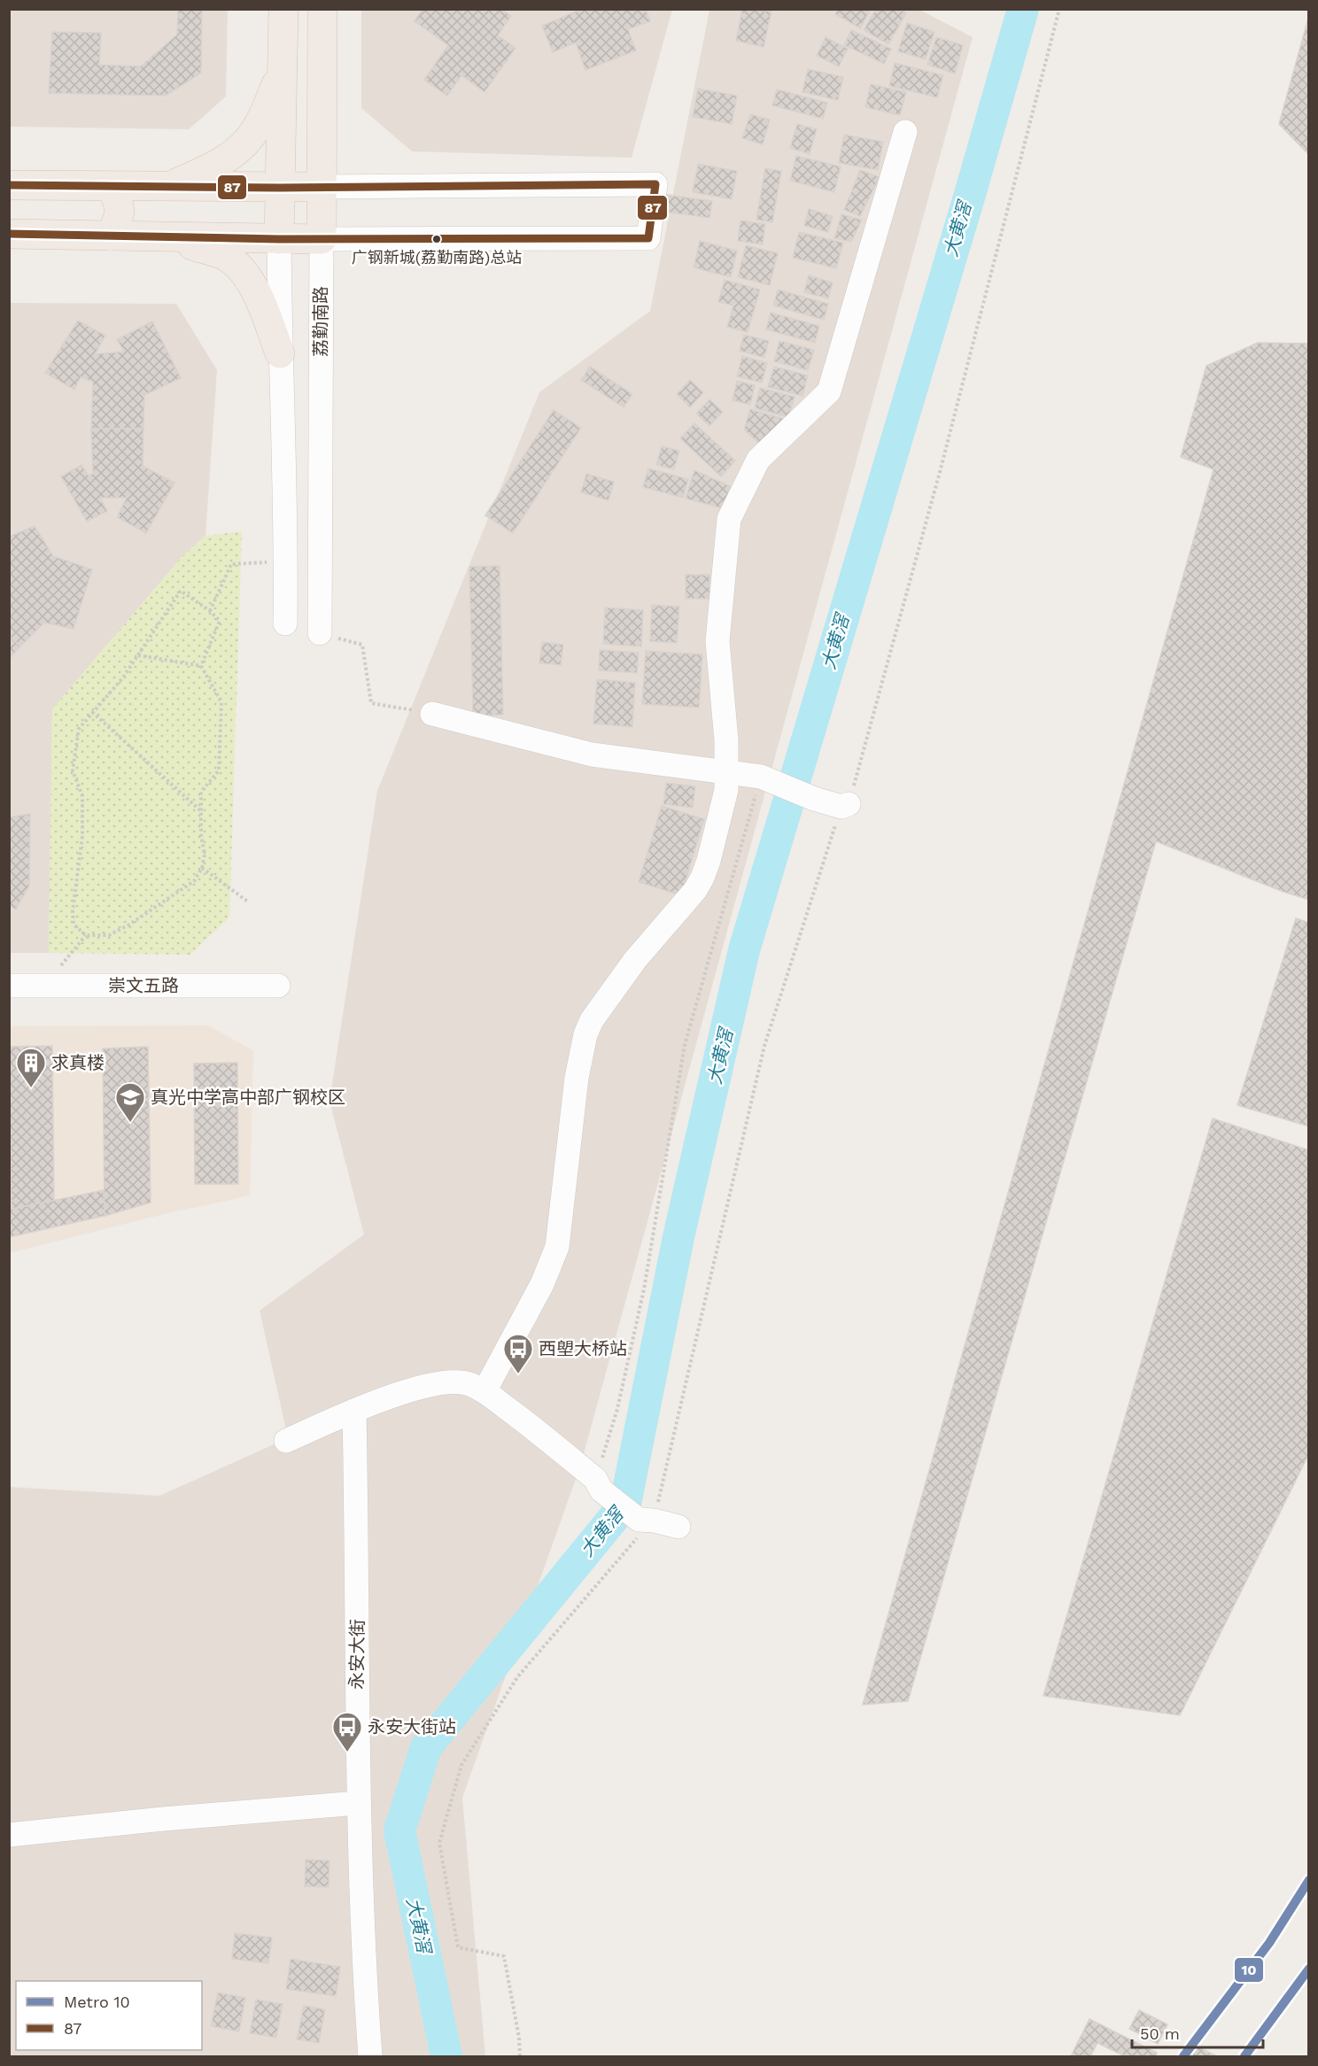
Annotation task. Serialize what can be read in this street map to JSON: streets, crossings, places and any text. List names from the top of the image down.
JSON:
{
  "streets": {
    "main road": ["荔勤南路"],
    "street": ["崇文五路", "永安大街"]
  },
  "water": ["大黄滘"],
  "places": {
    "other": ["广钢新城(荔勤南路)总站"],
    "building": ["求真楼"],
    "school or university": ["真光中学高中部广钢校区"],
    "bus stop": ["西塱大桥站", "永安大街站"]
  },
  "lines": ["transit line 87", "metro line 10"],
  "legend": ["Metro 10", "87"],
  "scale_bar": "50 m"
}
